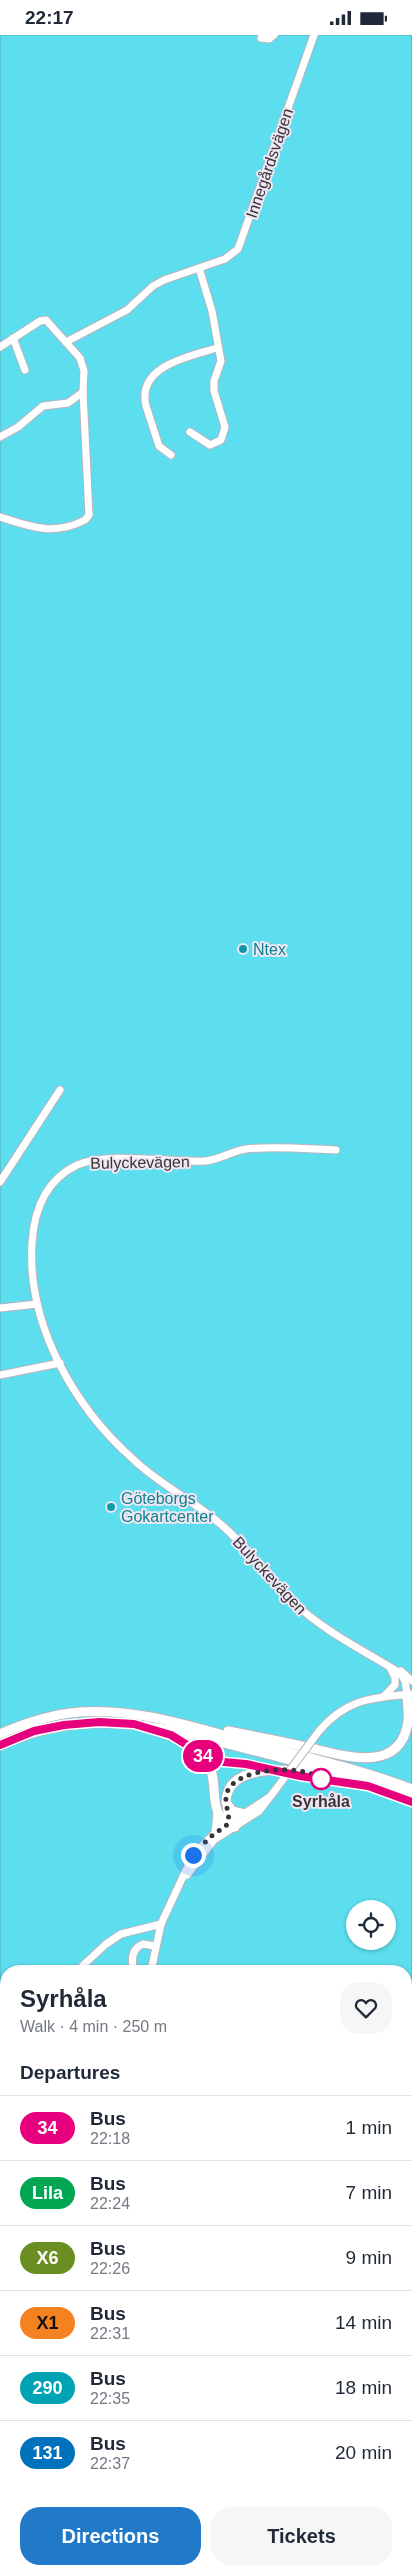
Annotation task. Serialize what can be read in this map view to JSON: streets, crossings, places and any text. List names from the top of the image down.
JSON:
{
  "streets": {
    "street": ["Innegårdsvägen", "Bulyckevägen"]
  },
  "places": ["Ntex", "Göteborgs Gokartcenter", "Syrhåla"],
  "lines": ["bus line 34"],
  "page": {
    "status": "22:17",
    "on_map": "34",
    "heading": [
      ["Syrhåla", "Walk · 4 min · 250 m"],
      "Departures"
    ],
    "list": [
      {
        "mark": "34",
        "name": "Bus",
        "note": "22:18",
        "value": "1 min"
      },
      {
        "mark": "Lila",
        "name": "Bus",
        "note": "22:24",
        "value": "7 min"
      },
      {
        "mark": "X6",
        "name": "Bus",
        "note": "22:26",
        "value": "9 min"
      },
      {
        "mark": "X1",
        "name": "Bus",
        "note": "22:31",
        "value": "14 min"
      },
      {
        "mark": "290",
        "name": "Bus",
        "note": "22:35",
        "value": "18 min"
      },
      {
        "mark": "131",
        "name": "Bus",
        "note": "22:37",
        "value": "20 min"
      }
    ],
    "buttons": ["Directions", "Tickets"]
  }
}
